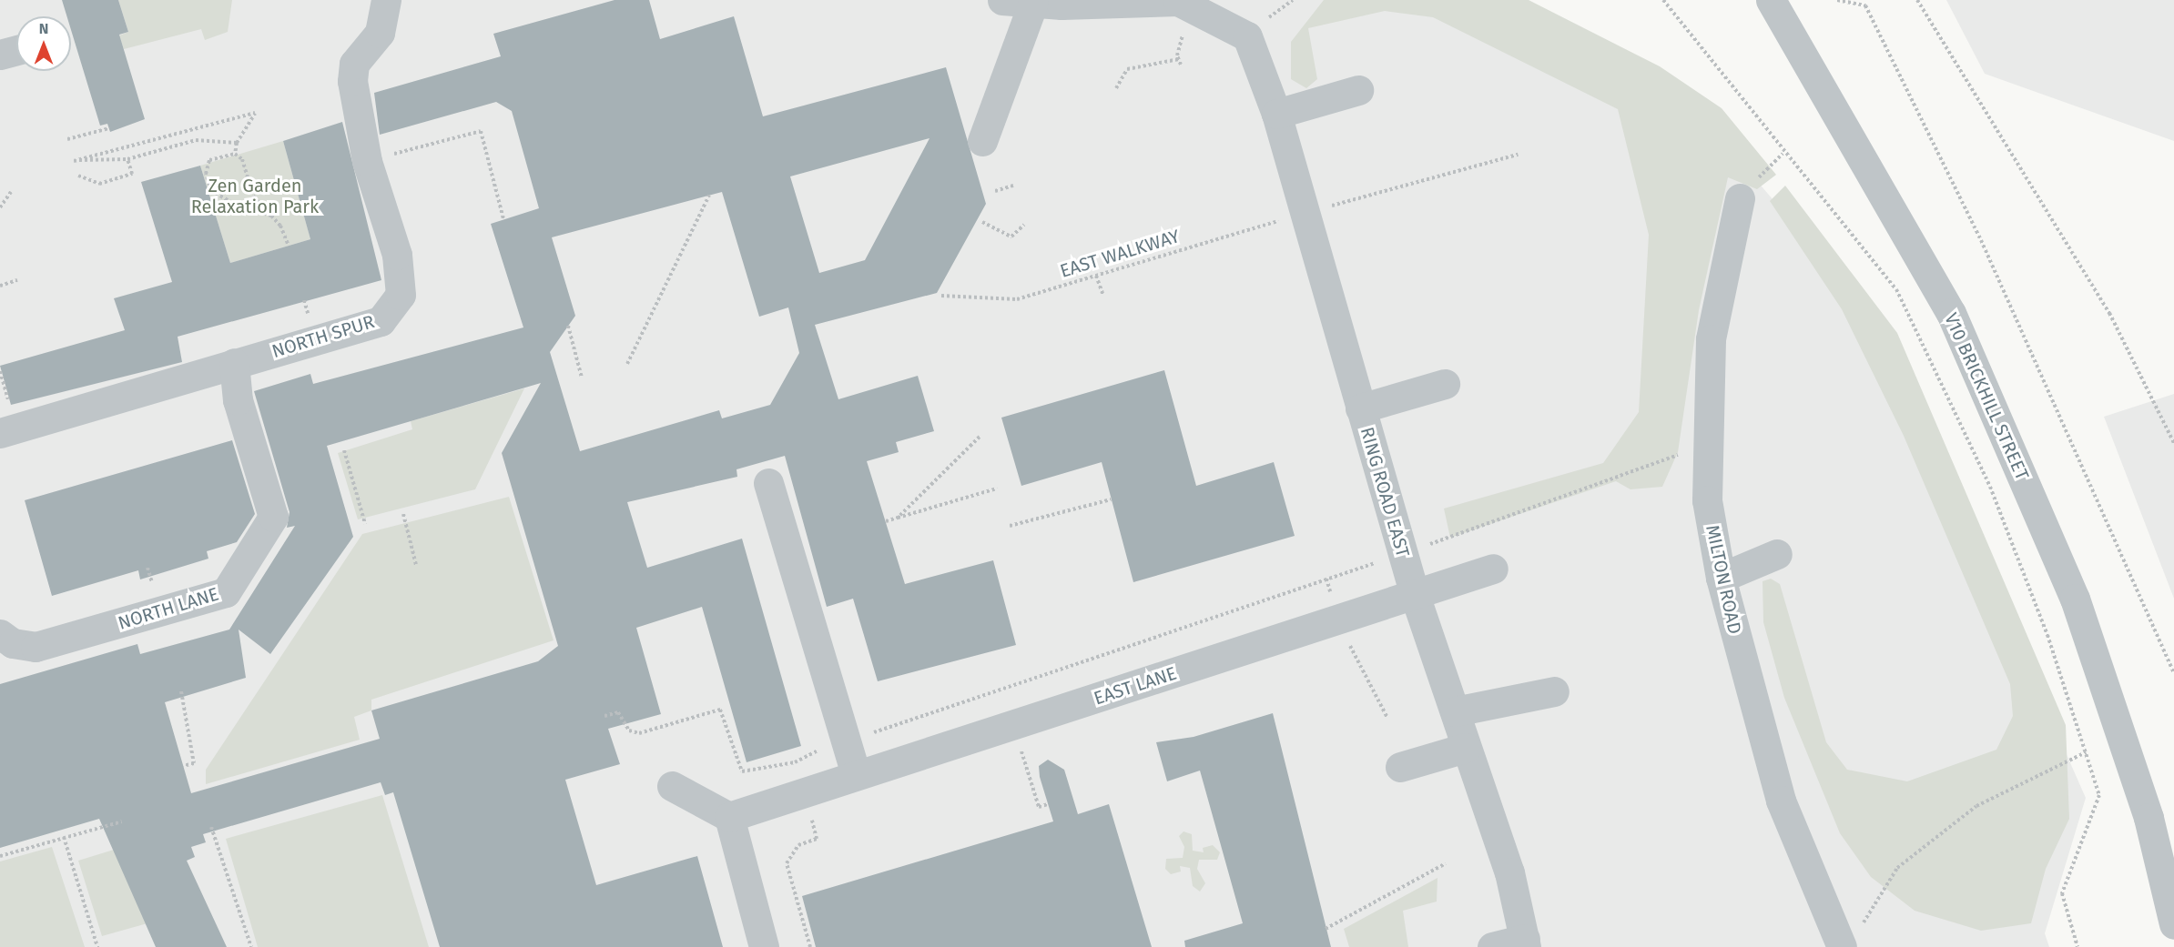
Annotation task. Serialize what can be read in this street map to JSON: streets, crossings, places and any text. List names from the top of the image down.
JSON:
{
  "streets": {
    "street": [
      "NORTH SPUR",
      "V10 BRICKHILL STREET",
      "RING ROAD EAST",
      "MILTON ROAD",
      "NORTH LANE",
      "EAST LANE"
    ],
    "path": ["EAST WALKWAY"]
  },
  "crossings": [
    ["EAST WALKWAY", "RING ROAD EAST"],
    ["NORTH SPUR", "NORTH LANE"],
    ["RING ROAD EAST", "EAST LANE"]
  ],
  "parks": ["Zen Garden Relaxation Park"],
  "north": "top"
}
